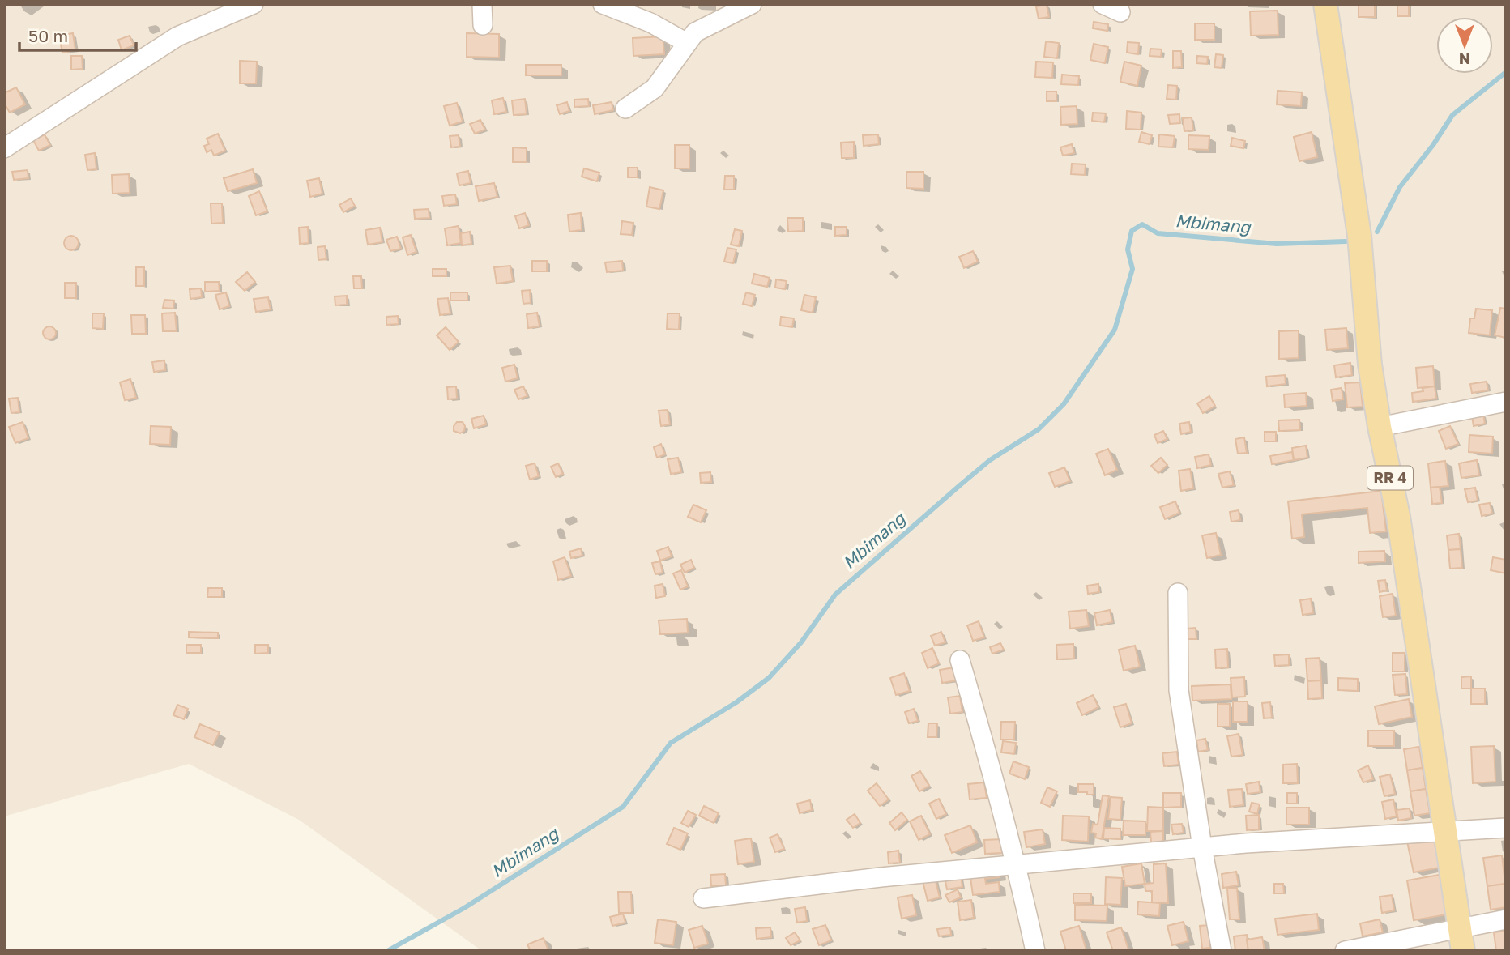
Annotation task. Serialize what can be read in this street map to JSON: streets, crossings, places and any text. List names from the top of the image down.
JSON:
{
  "streets": {
    "main road": ["RR 4"]
  },
  "water": ["Mbimang"],
  "scale_bar": "50 m",
  "north": "bottom"
}
